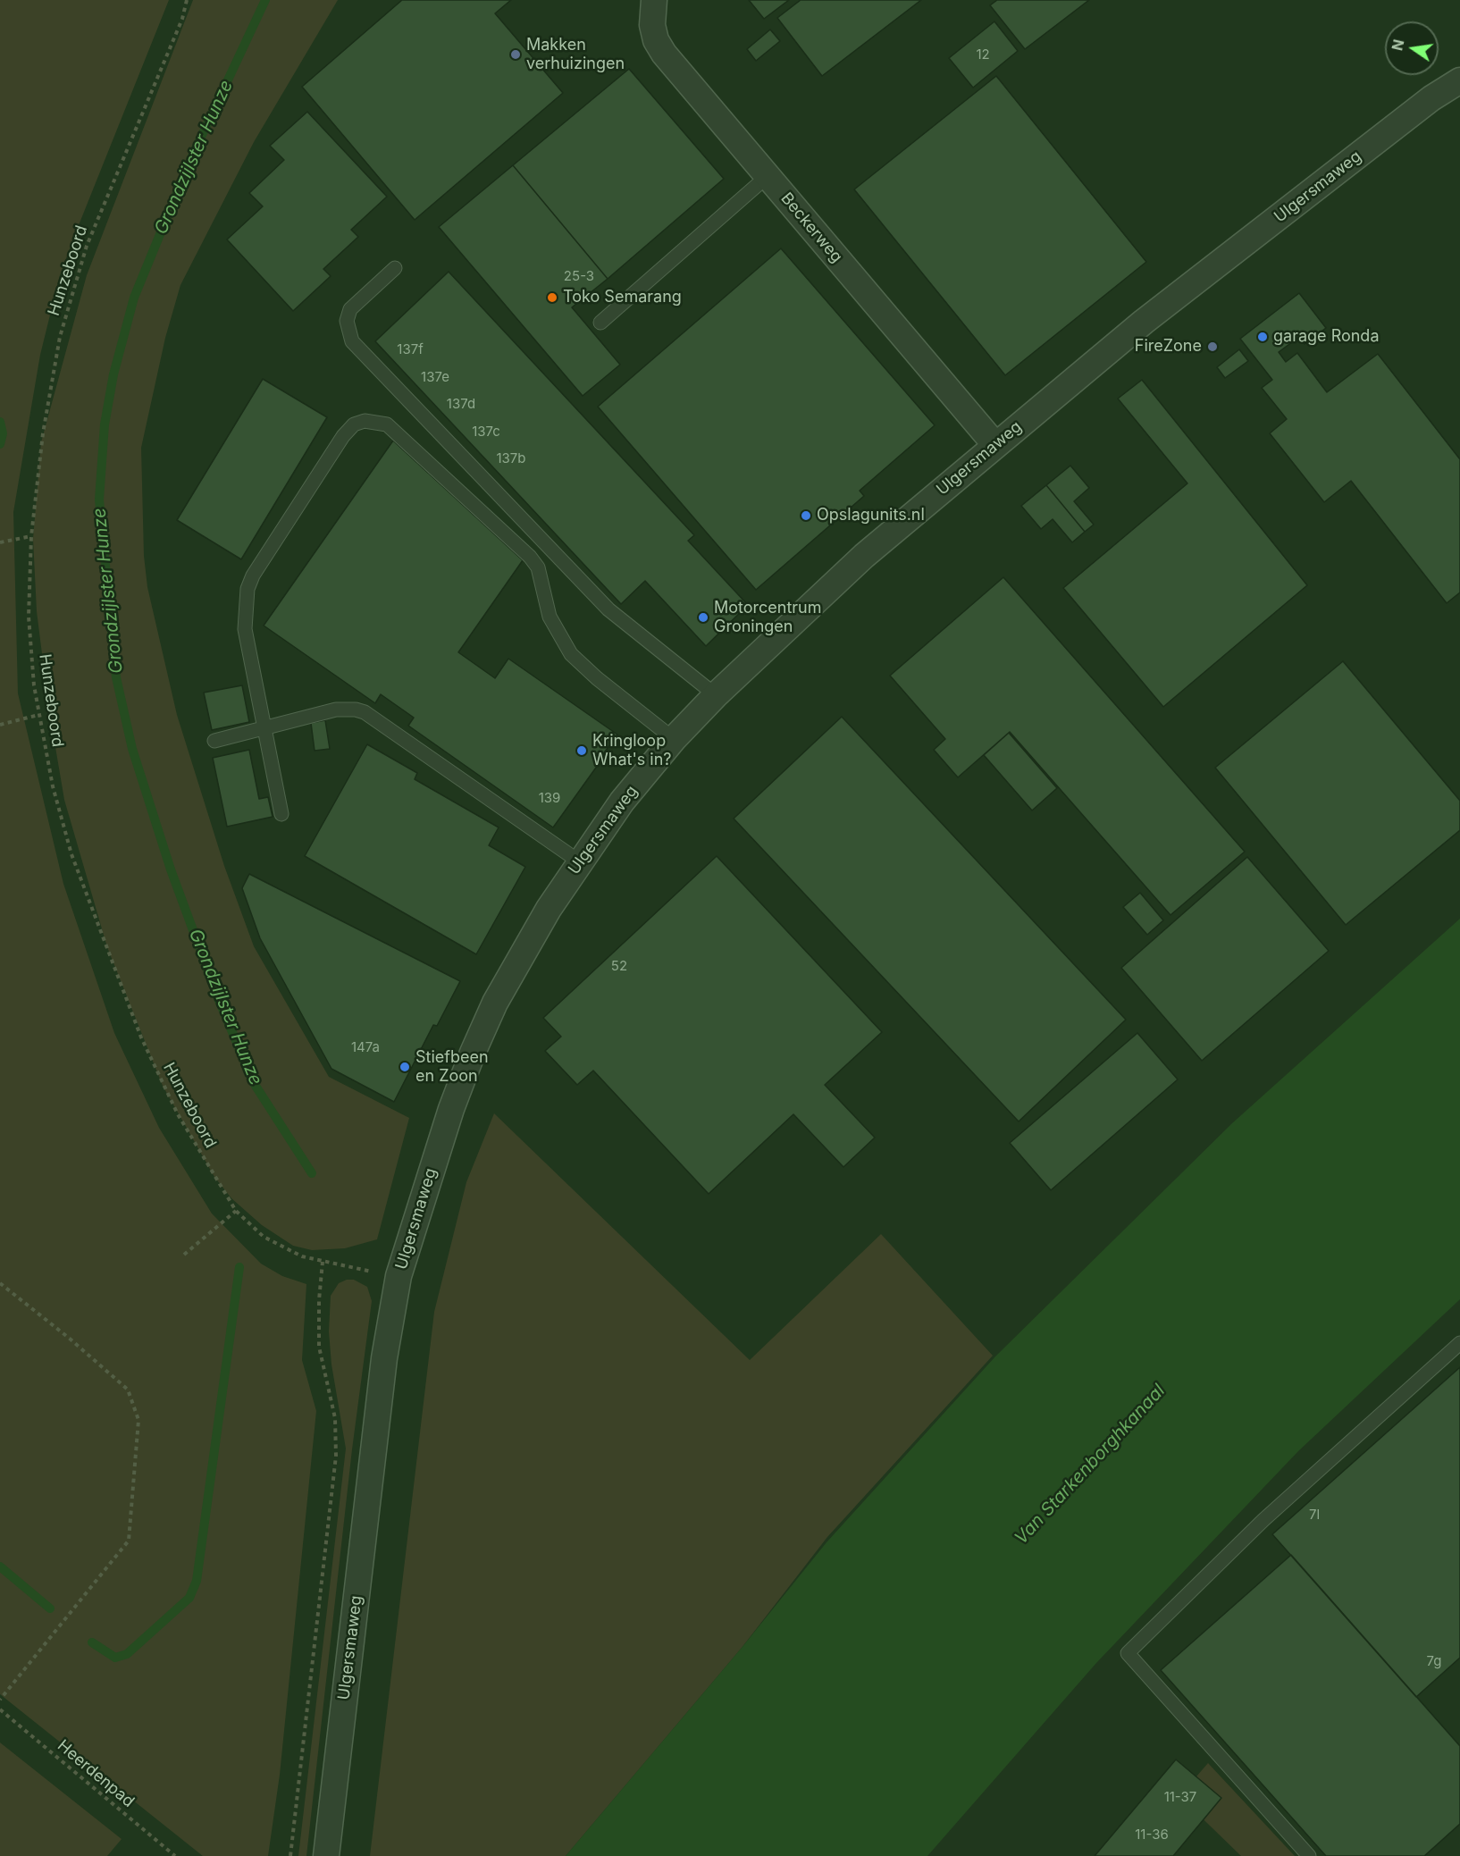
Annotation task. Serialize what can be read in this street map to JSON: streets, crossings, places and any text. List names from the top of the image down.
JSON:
{
  "streets": {
    "street": ["Ulgersmaweg", "Beckerweg"],
    "path": ["Hunzeboord", "Heerdenpad"]
  },
  "crossings": [
    ["Ulgersmaweg", "Beckerweg"],
    ["Ulgersmaweg", "Hunzeboord"]
  ],
  "water": ["Grondzijlster Hunze", "Van Starkenborghkanaal"],
  "places": [
    "Makken verhuizingen",
    "Toko Semarang",
    "garage Ronda",
    "FireZone",
    "Opslagunits.nl",
    "Motorcentrum Groningen",
    "Kringloop What's in?",
    "Stiefbeen en Zoon"
  ],
  "house_numbers": [
    "12",
    "25-3",
    "137f",
    "137e",
    "137d",
    "137c",
    "137b",
    "139",
    "52",
    "147a",
    "7l",
    "7g",
    "11-37",
    "11-36"
  ],
  "north": "left"
}
